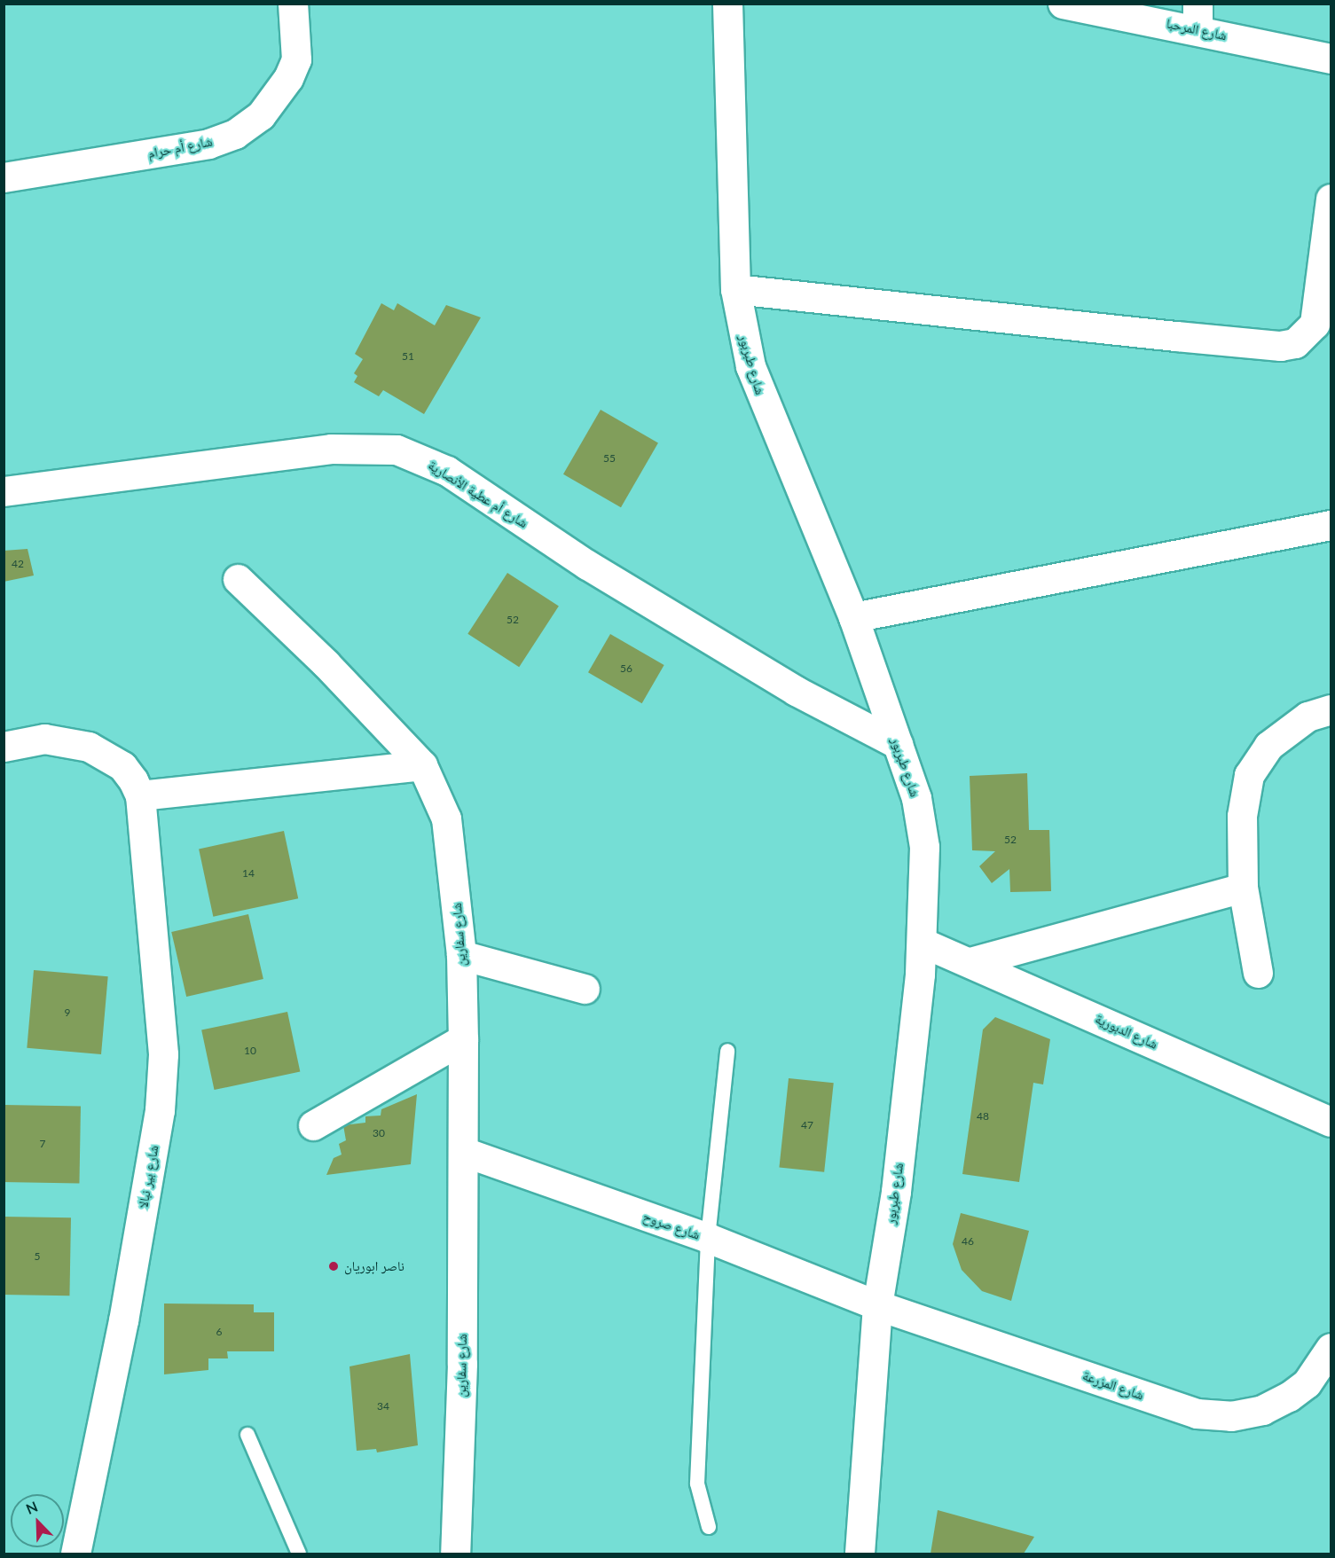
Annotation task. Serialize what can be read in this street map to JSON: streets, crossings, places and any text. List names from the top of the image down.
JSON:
{
  "streets": {
    "street": [
      "شارع المرحبا",
      "شارع أم حرام",
      "شارع طبربور",
      "شارع أم عطية الأنصارية",
      "شارع سفارين",
      "شارع الدبورية",
      "شارع بير نبالا",
      "شارع صروح",
      "شارع المزرعة"
    ]
  },
  "crossings": [
    ["شارع طبربور", "شارع أم عطية الأنصارية"],
    ["شارع طبربور", "شارع الدبورية"],
    ["شارع طبربور", "شارع صروح"],
    ["شارع طبربور", "شارع المزرعة"],
    ["شارع سفارين", "شارع صروح"],
    ["شارع صروح", "شارع المزرعة"]
  ],
  "places": ["ناصر ابوريان"],
  "house_numbers": [
    "51",
    "55",
    "42",
    "52",
    "56",
    "52",
    "14",
    "9",
    "10",
    "48",
    "47",
    "30",
    "7",
    "46",
    "5",
    "6",
    "34"
  ],
  "north": "top left"
}
